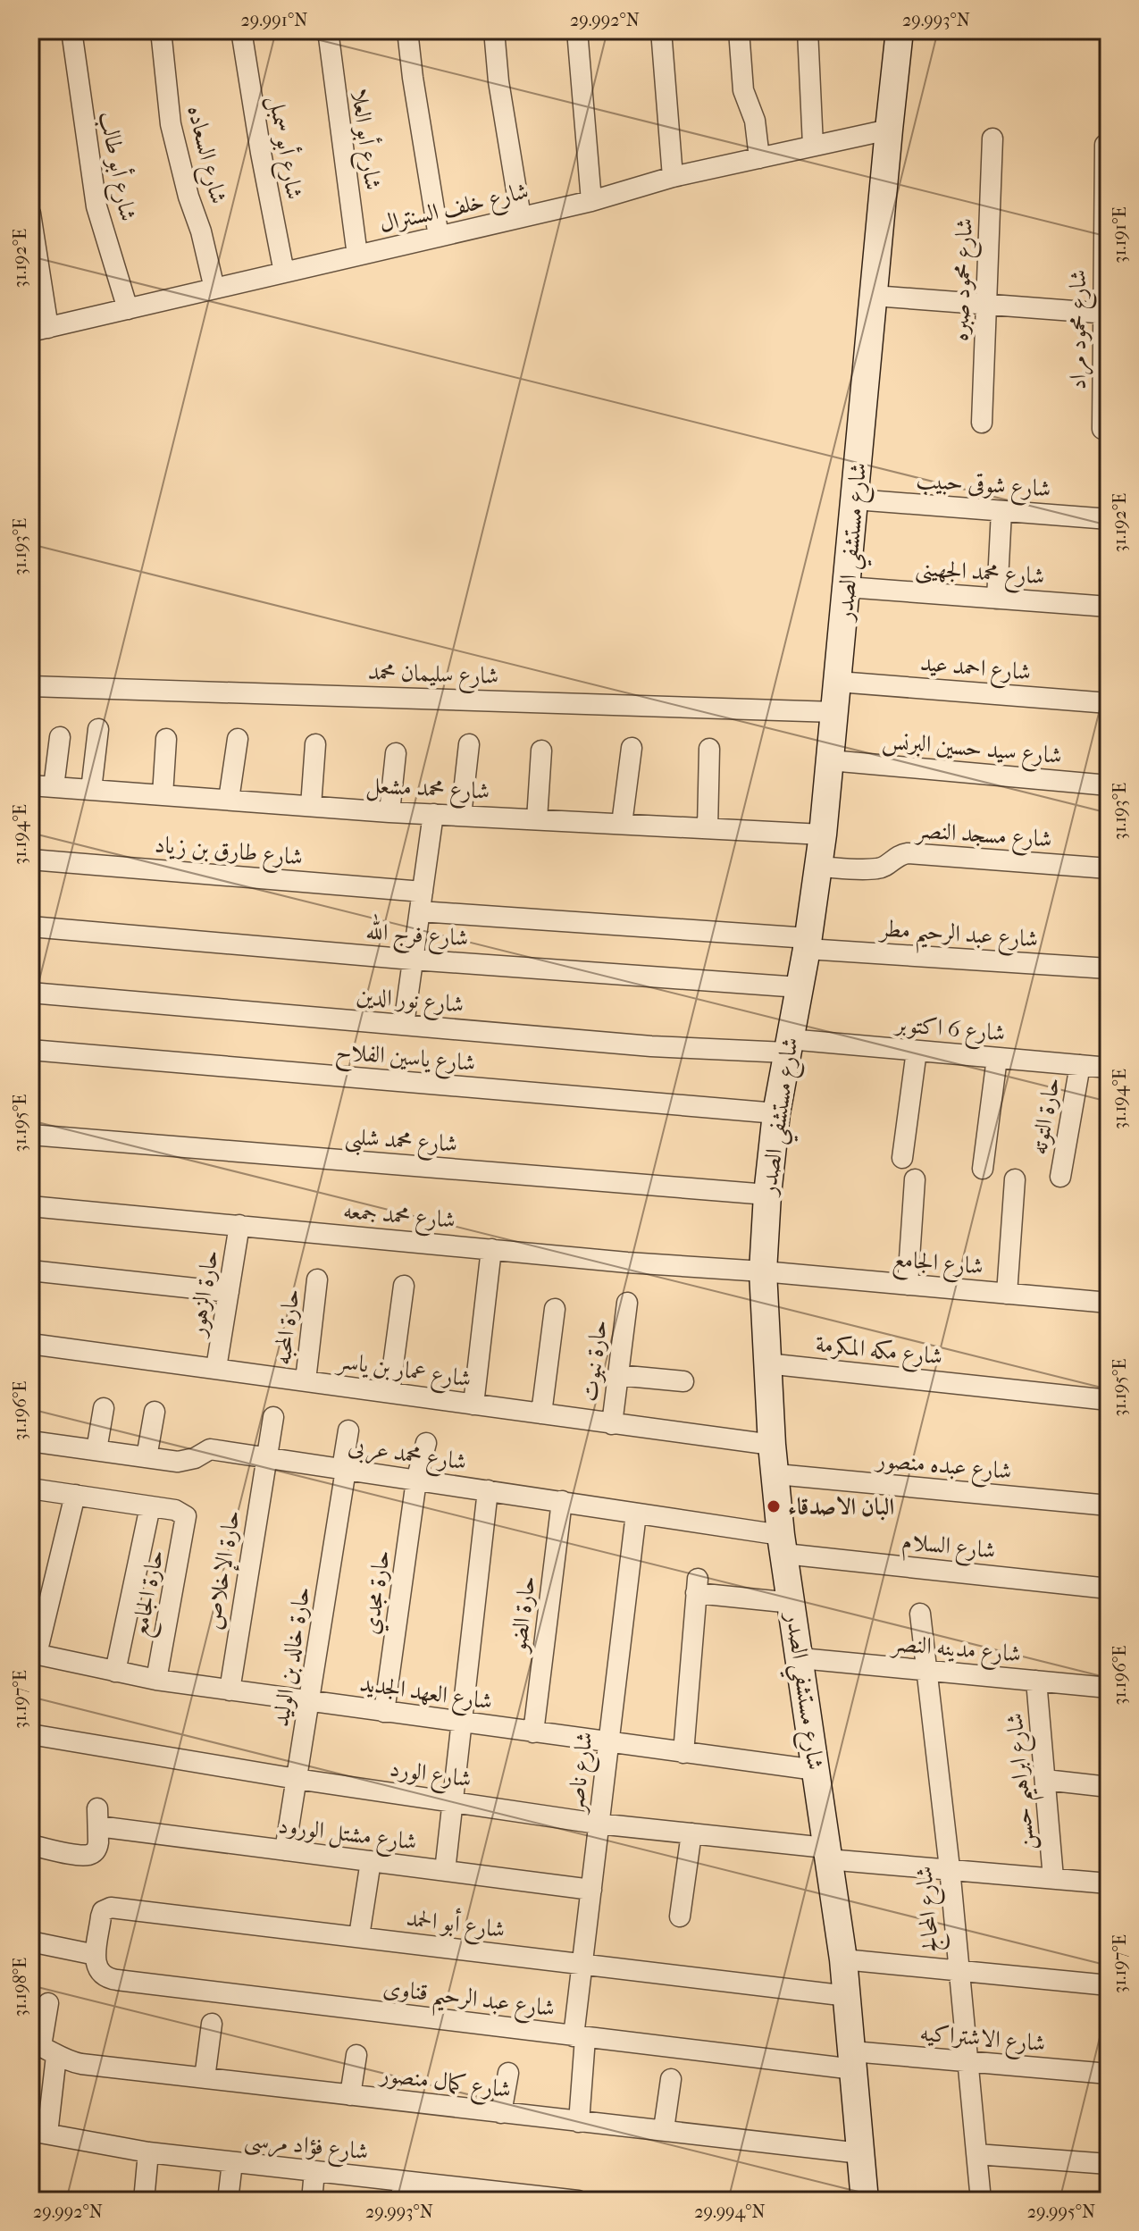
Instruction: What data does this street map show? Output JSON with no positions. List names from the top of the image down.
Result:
{
  "streets": {
    "street": [
      "شارع أبو العلا",
      "شارع أبو سمبل",
      "شارع السعاده",
      "شارع أبو طالب",
      "شارع خلف السنترال",
      "شارع محمود صبره",
      "شارع محمود مراد",
      "شارع شوقى حبيب",
      "شارع مستشفي الصدر",
      "شارع محمد الجهينى",
      "شارع احمد عيد",
      "شارع سليمان محمد",
      "شارع سيد حسين البرنس",
      "شارع محمد مشعل",
      "شارع مسجد النصر",
      "شارع طارق بن زياد",
      "شارع عبد الرحيم مطر",
      "شارع فرج الله",
      "شارع نور الدين",
      "شارع 6 اكتوبر",
      "شارع ياسين الفلاح",
      "حارة التوته",
      "شارع محمد شلبى",
      "شارع محمد جمعه",
      "شارع الجامع",
      "حارة الزهور",
      "حارة المحبه",
      "شارع مكه المكرمة",
      "حارة نبوت",
      "شارع عمار بن ياسر",
      "شارع محمد عربى",
      "شارع عبده منصور",
      "شارع السلام",
      "حارة الإخلاص",
      "حارة مجدي",
      "حارة الجامع",
      "حارة الضو",
      "شارع مدينه النصر",
      "حارة خالد بن الوليد",
      "شارع العهد الجديد",
      "شارع ناصر",
      "شارع الورد",
      "شارع ابراهيم حسن",
      "شارع مشتل الورود",
      "شارع المحالج",
      "شارع أبو الحمد",
      "شارع عبد الرحيم قناوى",
      "شارع الاشتراكيه",
      "شارع كمال منصور",
      "شارع فؤاد مرسى"
    ]
  },
  "crossings": [
    ["شارع أبو العلا", "شارع خلف السنترال"],
    ["شارع أبو سمبل", "شارع خلف السنترال"],
    ["شارع السعاده", "شارع خلف السنترال"],
    ["شارع أبو طالب", "شارع خلف السنترال"],
    ["شارع خلف السنترال", "شارع مستشفي الصدر"],
    ["شارع شوقى حبيب", "شارع مستشفي الصدر"],
    ["شارع مستشفي الصدر", "شارع محمد الجهينى"],
    ["شارع مستشفي الصدر", "شارع احمد عيد"],
    ["شارع مستشفي الصدر", "شارع سليمان محمد"],
    ["شارع مستشفي الصدر", "شارع سيد حسين البرنس"],
    ["شارع مستشفي الصدر", "شارع محمد مشعل"],
    ["شارع مستشفي الصدر", "شارع مسجد النصر"],
    ["شارع مستشفي الصدر", "شارع عبد الرحيم مطر"],
    ["شارع مستشفي الصدر", "شارع فرج الله"],
    ["شارع مستشفي الصدر", "شارع نور الدين"],
    ["شارع مستشفي الصدر", "شارع 6 اكتوبر"],
    ["شارع مستشفي الصدر", "شارع ياسين الفلاح"],
    ["شارع مستشفي الصدر", "شارع محمد شلبى"],
    ["شارع مستشفي الصدر", "شارع محمد جمعه"],
    ["شارع مستشفي الصدر", "شارع الجامع"],
    ["شارع مستشفي الصدر", "شارع مكه المكرمة"],
    ["شارع مستشفي الصدر", "شارع عمار بن ياسر"],
    ["شارع مستشفي الصدر", "شارع محمد عربى"],
    ["شارع مستشفي الصدر", "شارع عبده منصور"],
    ["شارع مستشفي الصدر", "شارع السلام"],
    ["شارع مستشفي الصدر", "شارع مدينه النصر"],
    ["شارع مستشفي الصدر", "شارع العهد الجديد"],
    ["شارع مستشفي الصدر", "شارع الورد"],
    ["شارع مستشفي الصدر", "شارع أبو الحمد"],
    ["شارع مستشفي الصدر", "شارع عبد الرحيم قناوى"],
    ["شارع مستشفي الصدر", "شارع الاشتراكيه"],
    ["شارع مستشفي الصدر", "شارع كمال منصور"],
    ["شارع نور الدين", "شارع 6 اكتوبر"],
    ["شارع 6 اكتوبر", "حارة التوته"],
    ["شارع محمد جمعه", "شارع الجامع"],
    ["شارع محمد جمعه", "حارة الزهور"],
    ["حارة الزهور", "شارع عمار بن ياسر"],
    ["حارة المحبه", "شارع عمار بن ياسر"],
    ["حارة نبوت", "شارع عمار بن ياسر"],
    ["شارع محمد عربى", "شارع السلام"],
    ["شارع محمد عربى", "حارة الإخلاص"],
    ["شارع محمد عربى", "حارة مجدي"],
    ["شارع محمد عربى", "حارة الضو"],
    ["شارع محمد عربى", "حارة خالد بن الوليد"],
    ["شارع محمد عربى", "شارع ناصر"],
    ["حارة الإخلاص", "شارع العهد الجديد"],
    ["حارة مجدي", "شارع العهد الجديد"],
    ["حارة الجامع", "شارع العهد الجديد"],
    ["حارة الضو", "شارع العهد الجديد"],
    ["شارع مدينه النصر", "شارع ابراهيم حسن"],
    ["شارع مدينه النصر", "شارع المحالج"],
    ["حارة خالد بن الوليد", "شارع العهد الجديد"],
    ["حارة خالد بن الوليد", "شارع الورد"],
    ["حارة خالد بن الوليد", "شارع مشتل الورود"],
    ["شارع العهد الجديد", "شارع ناصر"],
    ["شارع ناصر", "شارع الورد"],
    ["شارع ناصر", "شارع مشتل الورود"],
    ["شارع ناصر", "شارع أبو الحمد"],
    ["شارع ناصر", "شارع عبد الرحيم قناوى"],
    ["شارع ناصر", "شارع كمال منصور"],
    ["شارع الورد", "شارع ابراهيم حسن"],
    ["شارع الورد", "شارع المحالج"],
    ["شارع المحالج", "شارع الاشتراكيه"],
    ["شارع أبو الحمد", "شارع عبد الرحيم قناوى"],
    ["شارع عبد الرحيم قناوى", "شارع الاشتراكيه"]
  ],
  "places": ["البان الاصدقاء"],
  "coordinates": [
    "29.991°N",
    "29.992°N",
    "29.993°N",
    "31.191°E",
    "31.192°E",
    "31.193°E",
    "31.194°E",
    "31.195°E",
    "31.196°E",
    "31.197°E",
    "31.198°E",
    "29.994°N",
    "29.995°N"
  ]
}
